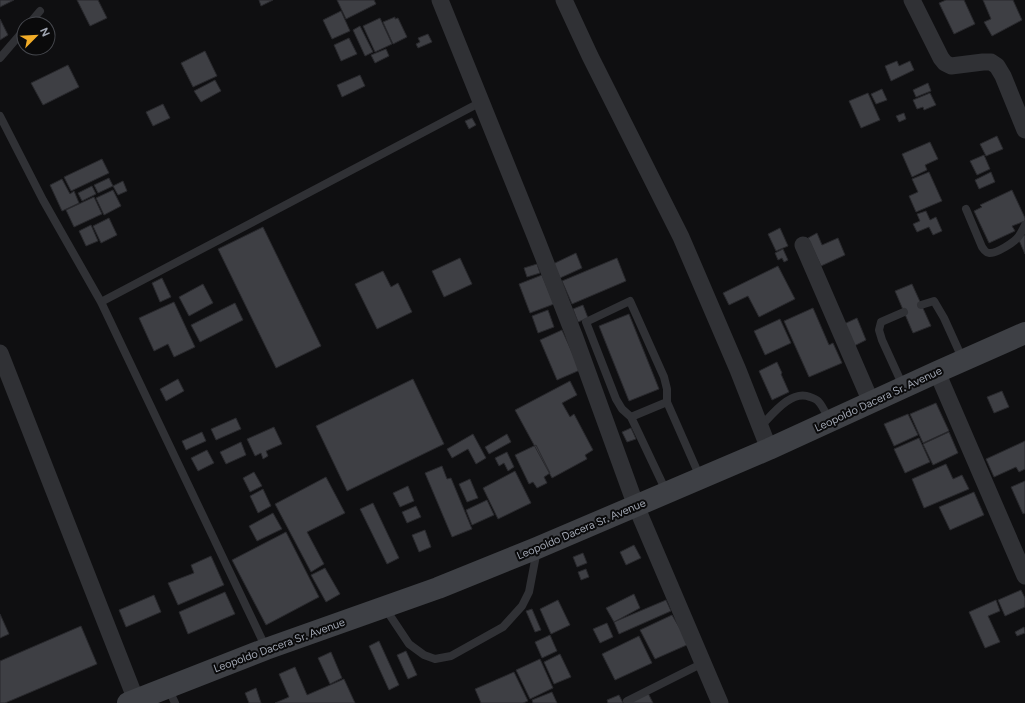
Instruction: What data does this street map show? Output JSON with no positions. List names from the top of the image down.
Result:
{
  "streets": {
    "main road": ["Leopoldo Dacera Sr. Avenue"]
  },
  "north": "top right"
}
